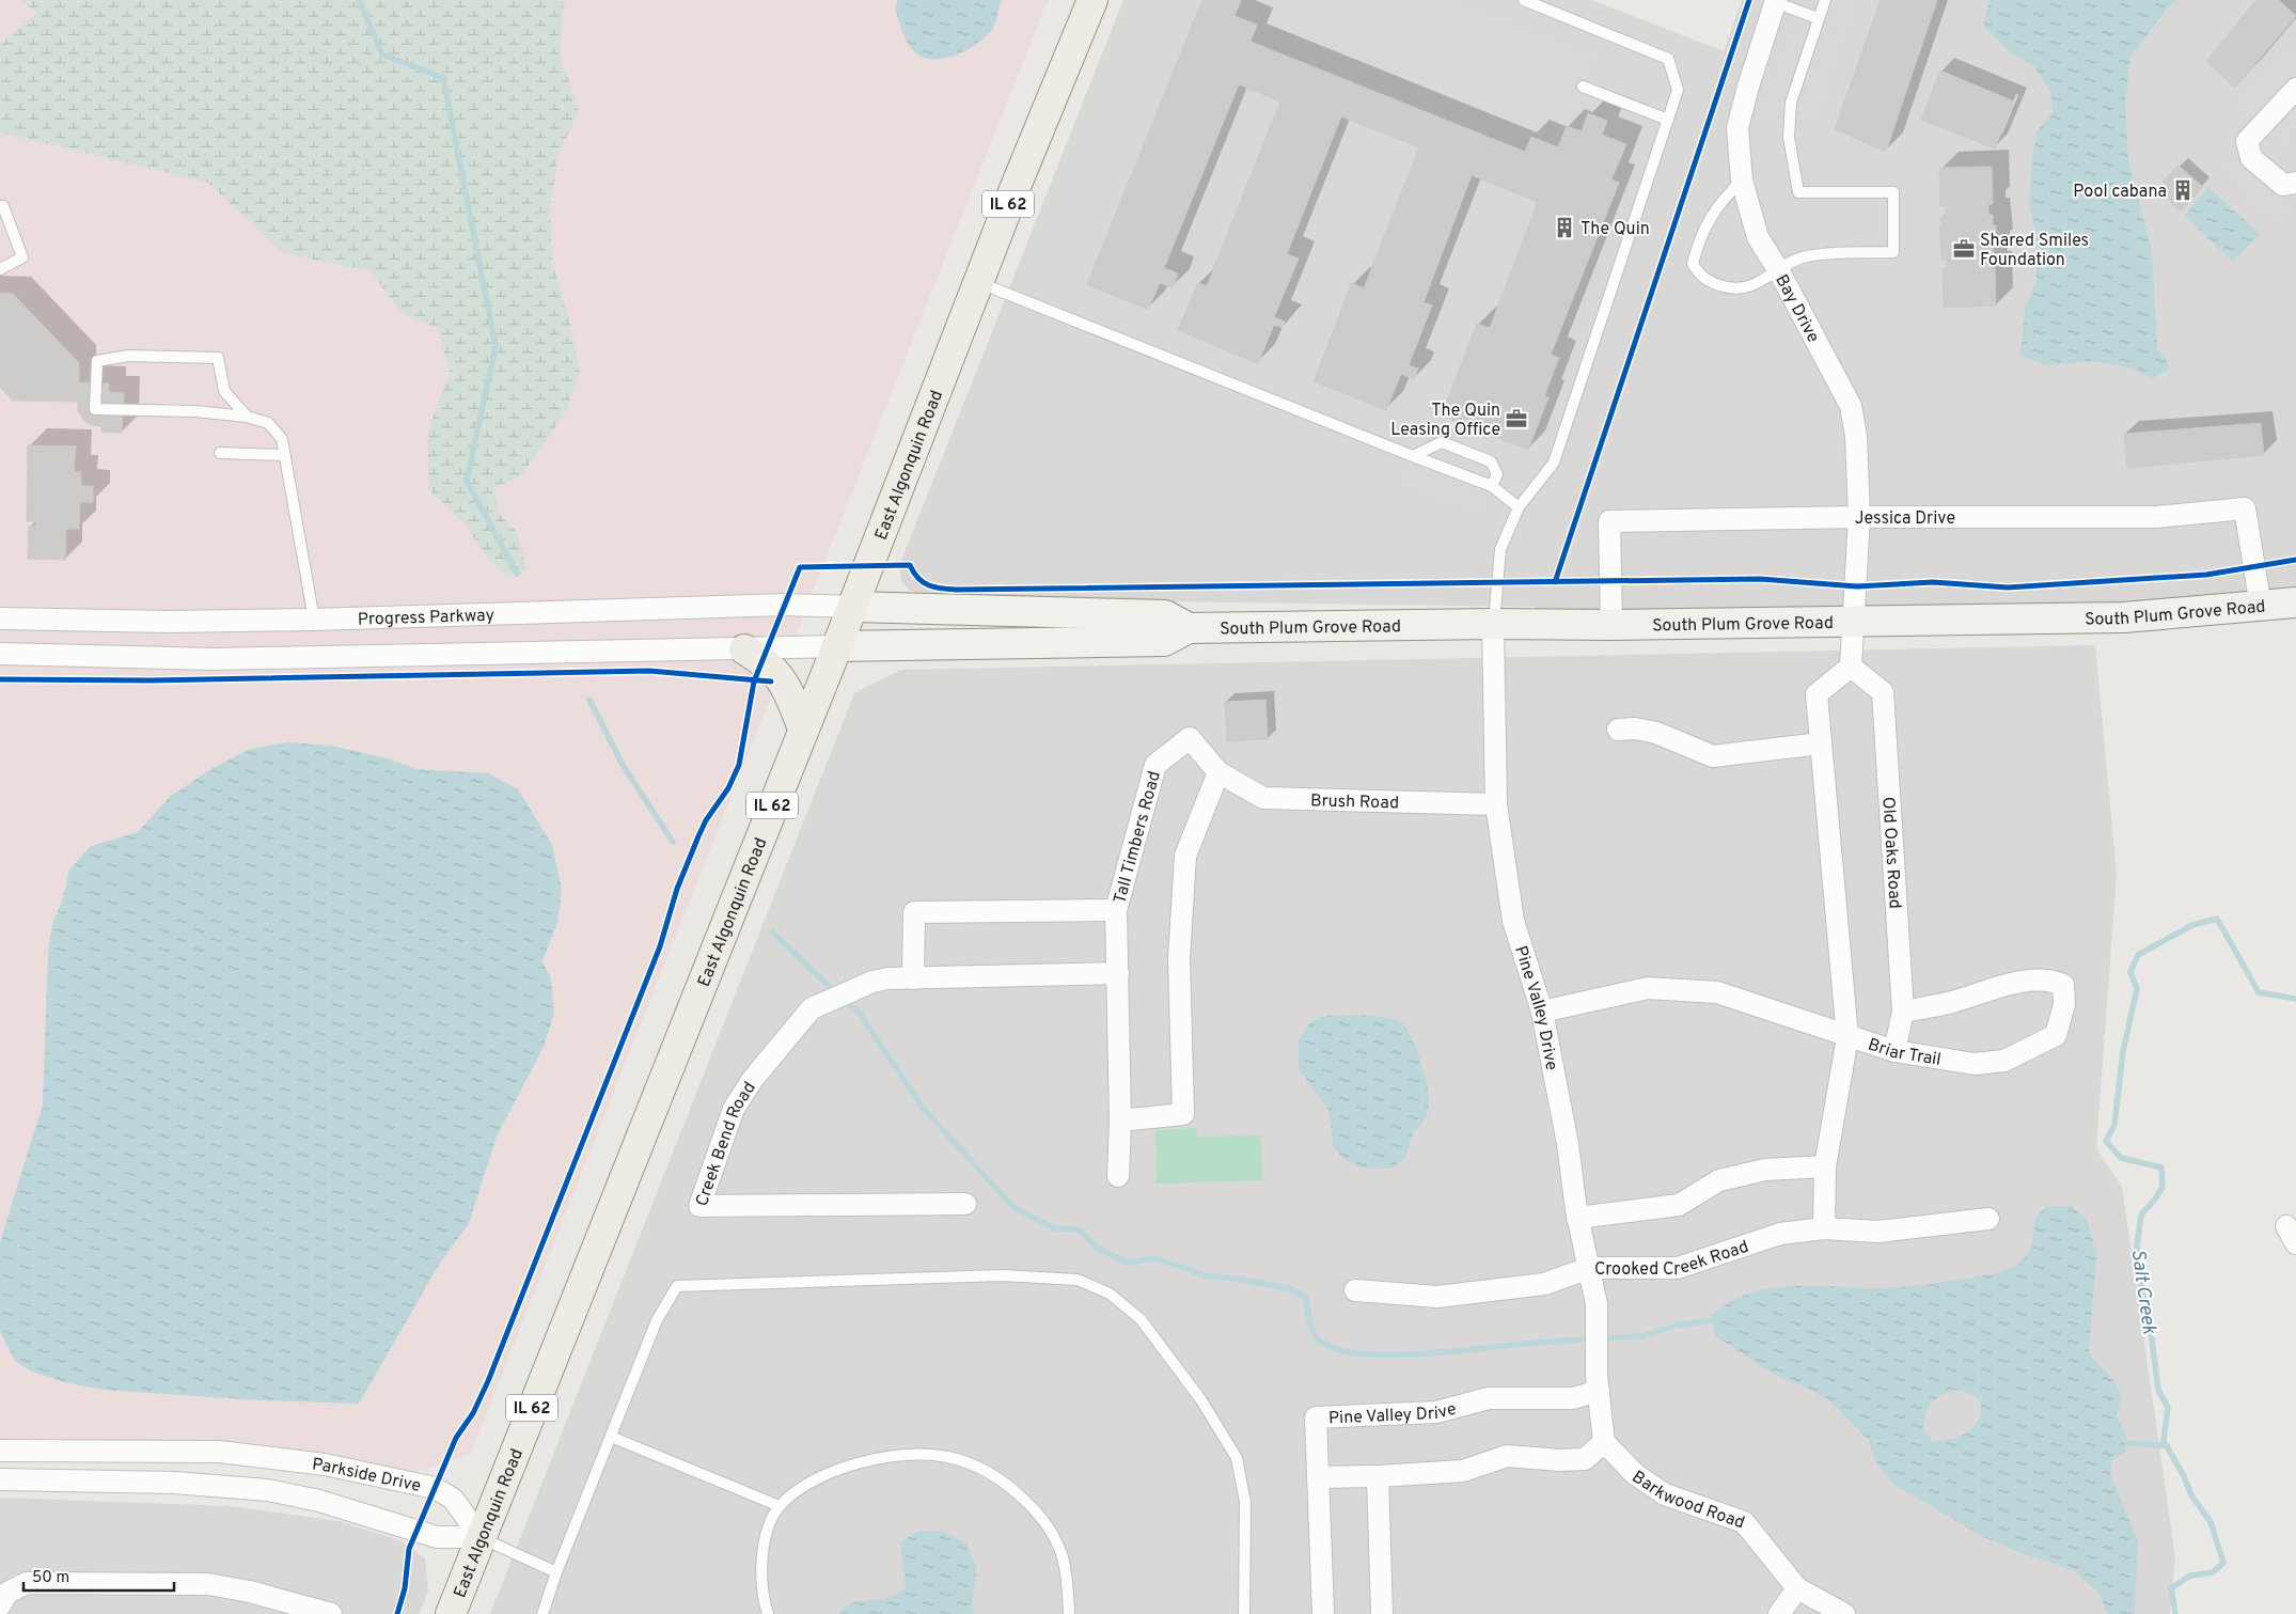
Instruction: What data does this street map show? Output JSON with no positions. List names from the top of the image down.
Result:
{
  "streets": {
    "main road": ["IL 62", "East Algonquin Road"],
    "street": [
      "Bay Drive",
      "Jessica Drive",
      "South Plum Grove Road",
      "Progress Parkway",
      "Brush Road",
      "Tall Timbers Road",
      "Old Oaks Road",
      "Pine Valley Drive",
      "Briar Trail",
      "Creek Bend Road",
      "Crooked Creek Road",
      "Parkside Drive",
      "Barkwood Road"
    ]
  },
  "crossings": [
    ["Bay Drive", "Jessica Drive"],
    ["Bay Drive", "South Plum Grove Road"],
    ["East Algonquin Road", "South Plum Grove Road"],
    ["East Algonquin Road", "Progress Parkway"],
    ["East Algonquin Road", "Parkside Drive"],
    ["Jessica Drive", "South Plum Grove Road"],
    ["South Plum Grove Road", "Progress Parkway"],
    ["South Plum Grove Road", "Pine Valley Drive"],
    ["Brush Road", "Tall Timbers Road"],
    ["Brush Road", "Pine Valley Drive"],
    ["Tall Timbers Road", "Creek Bend Road"],
    ["Old Oaks Road", "Briar Trail"],
    ["Pine Valley Drive", "Briar Trail"],
    ["Pine Valley Drive", "Crooked Creek Road"],
    ["Pine Valley Drive", "Barkwood Road"]
  ],
  "water": ["Salt Creek"],
  "places": {
    "building": ["Pool cabana", "The Quin"],
    "office": ["Shared Smiles Foundation", "The Quin Leasing Office"]
  },
  "scale_bar": "50 m"
}
